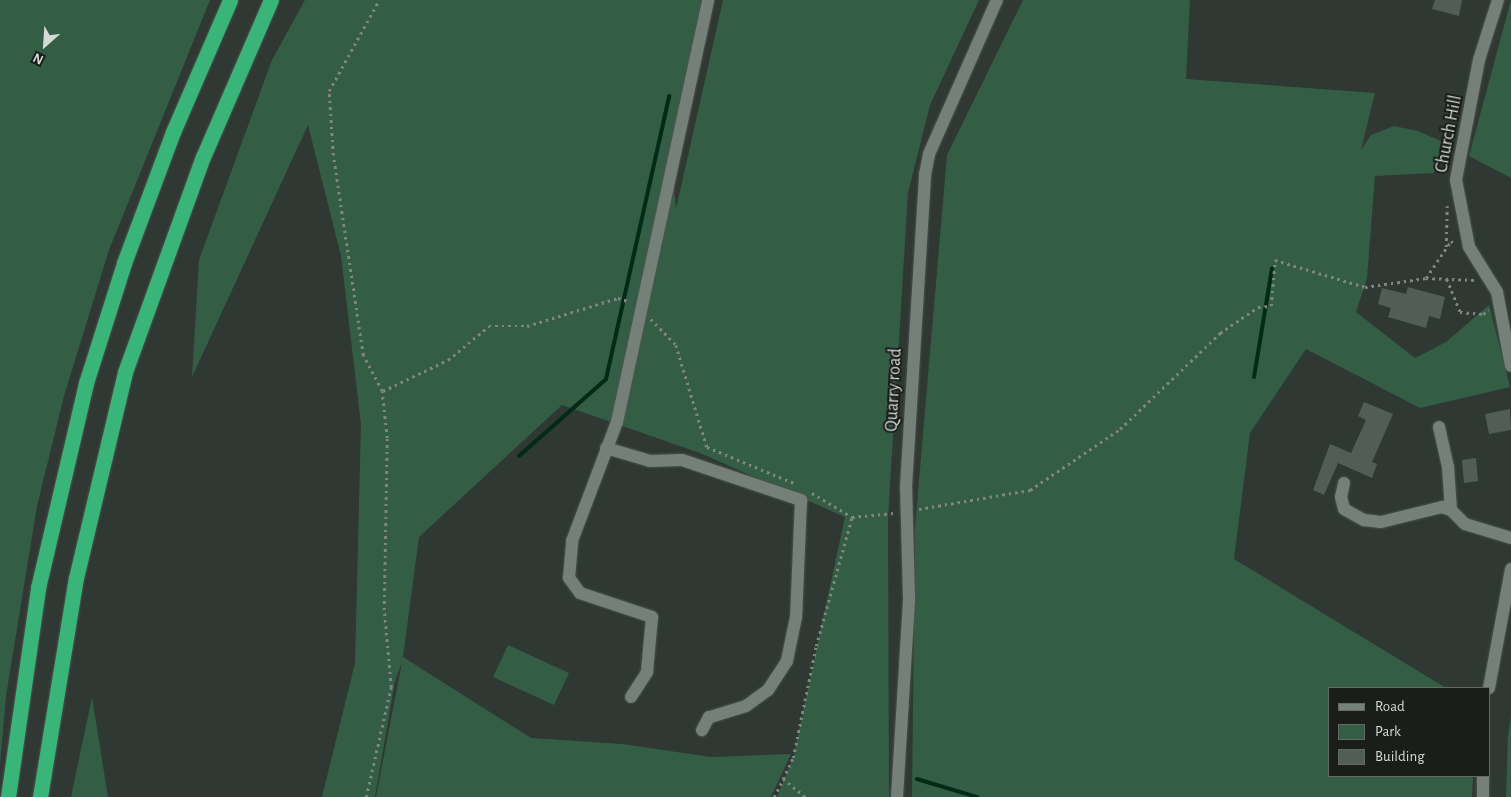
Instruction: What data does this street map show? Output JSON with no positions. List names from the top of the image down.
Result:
{
  "streets": {
    "street": ["Church Hill", "Quarry road"]
  },
  "legend": ["Road", "Park", "Building"],
  "north": "bottom left"
}
